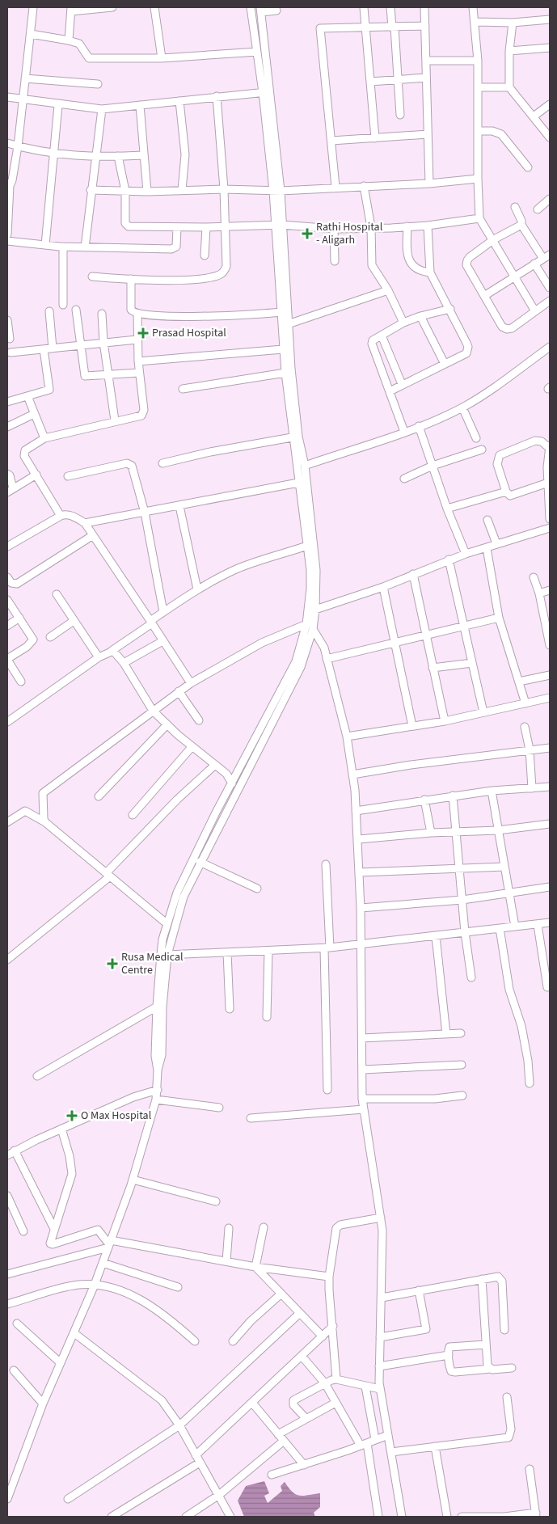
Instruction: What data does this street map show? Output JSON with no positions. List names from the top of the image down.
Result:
{
  "places": {
    "health": [
      "Rathi Hospital - Aligarh",
      "Prasad Hospital",
      "Rusa Medical Centre",
      "O Max Hospital"
    ]
  }
}
